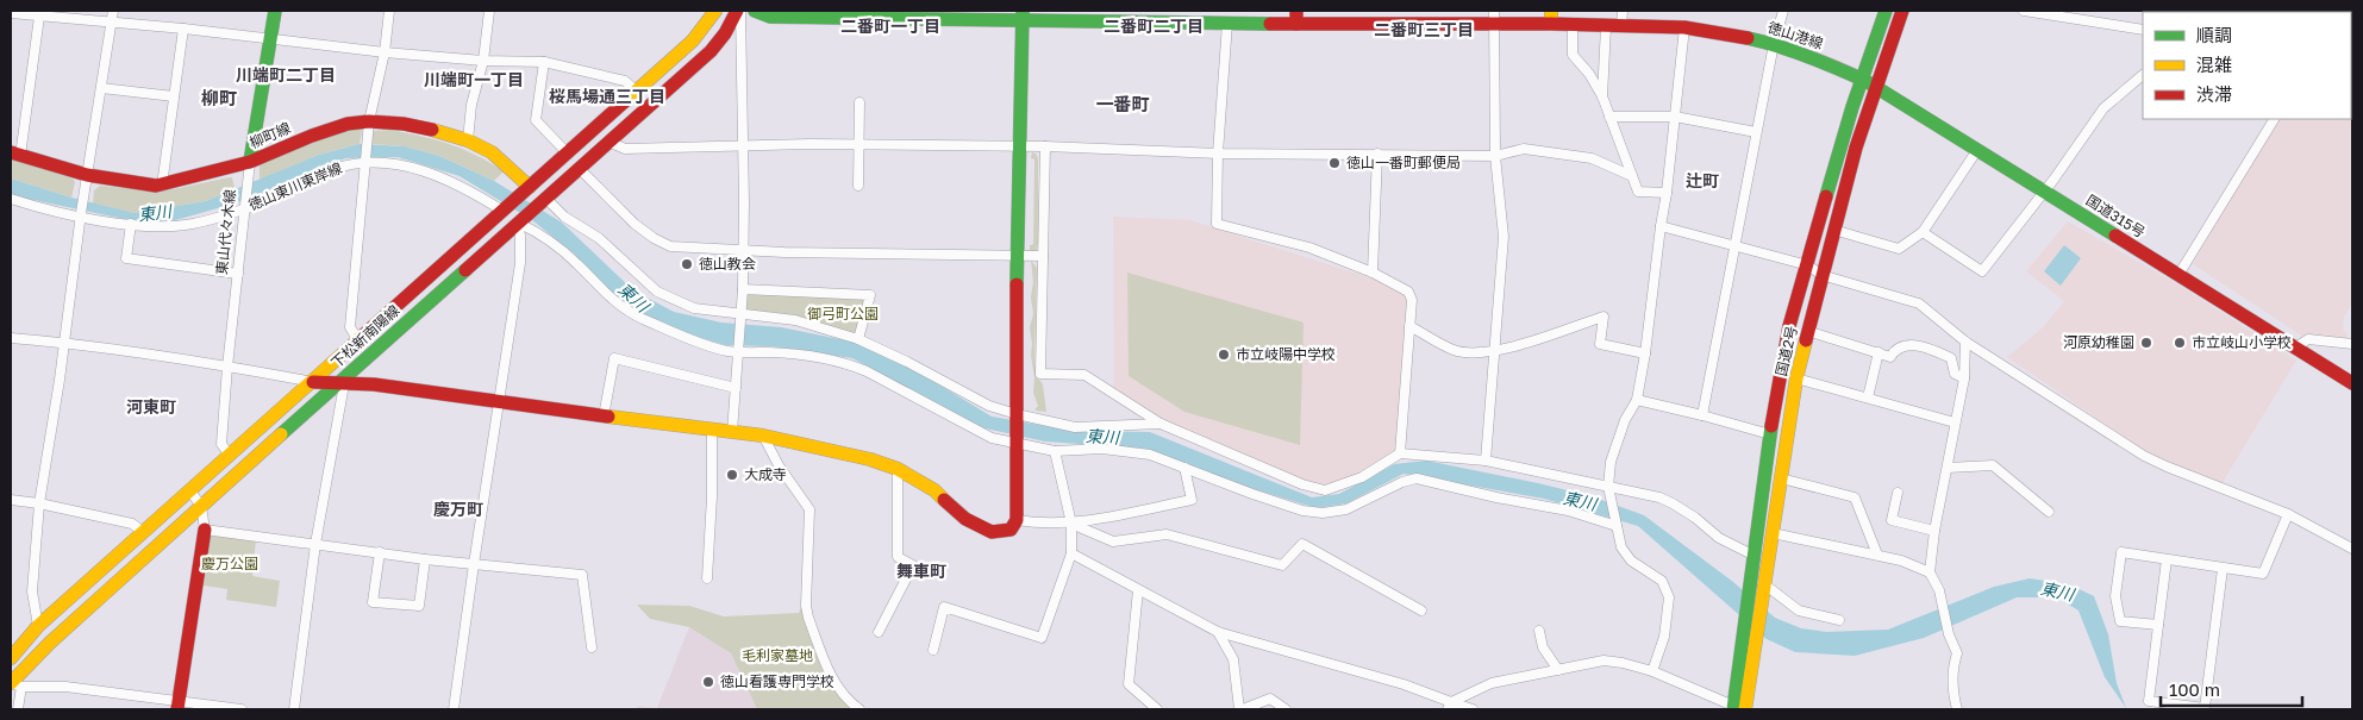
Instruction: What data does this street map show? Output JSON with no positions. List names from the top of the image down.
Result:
{
  "streets": {
    "main road": [
      "徳山港線",
      "柳町線",
      "国道315号",
      "東山代々木線",
      "下松新南陽線",
      "国道2号"
    ],
    "street": ["徳山東川東岸線"]
  },
  "crossings": [
    ["徳山港線", "国道315号"],
    ["徳山港線", "国道2号"],
    ["柳町線", "東山代々木線"],
    ["柳町線", "下松新南陽線"],
    ["徳山東川東岸線", "東山代々木線"],
    ["徳山東川東岸線", "下松新南陽線"],
    ["国道315号", "国道2号"],
    ["東山代々木線", "下松新南陽線"]
  ],
  "districts": [
    "二番町一丁目",
    "二番町二丁目",
    "二番町三丁目",
    "川端町二丁目",
    "川端町一丁目",
    "桜馬場通三丁目",
    "柳町",
    "一番町",
    "辻町",
    "河東町",
    "慶万町",
    "舞車町"
  ],
  "water": ["東川"],
  "parks": ["御弓町公園", "慶万公園", "毛利家墓地"],
  "places": [
    "徳山一番町郵便局",
    "徳山教会",
    "河原幼稚園",
    "市立岐山小学校",
    "市立岐陽中学校",
    "大成寺",
    "徳山看護専門学校"
  ],
  "legend": ["順調", "混雑", "渋滞"],
  "scale_bar": "100 m"
}
